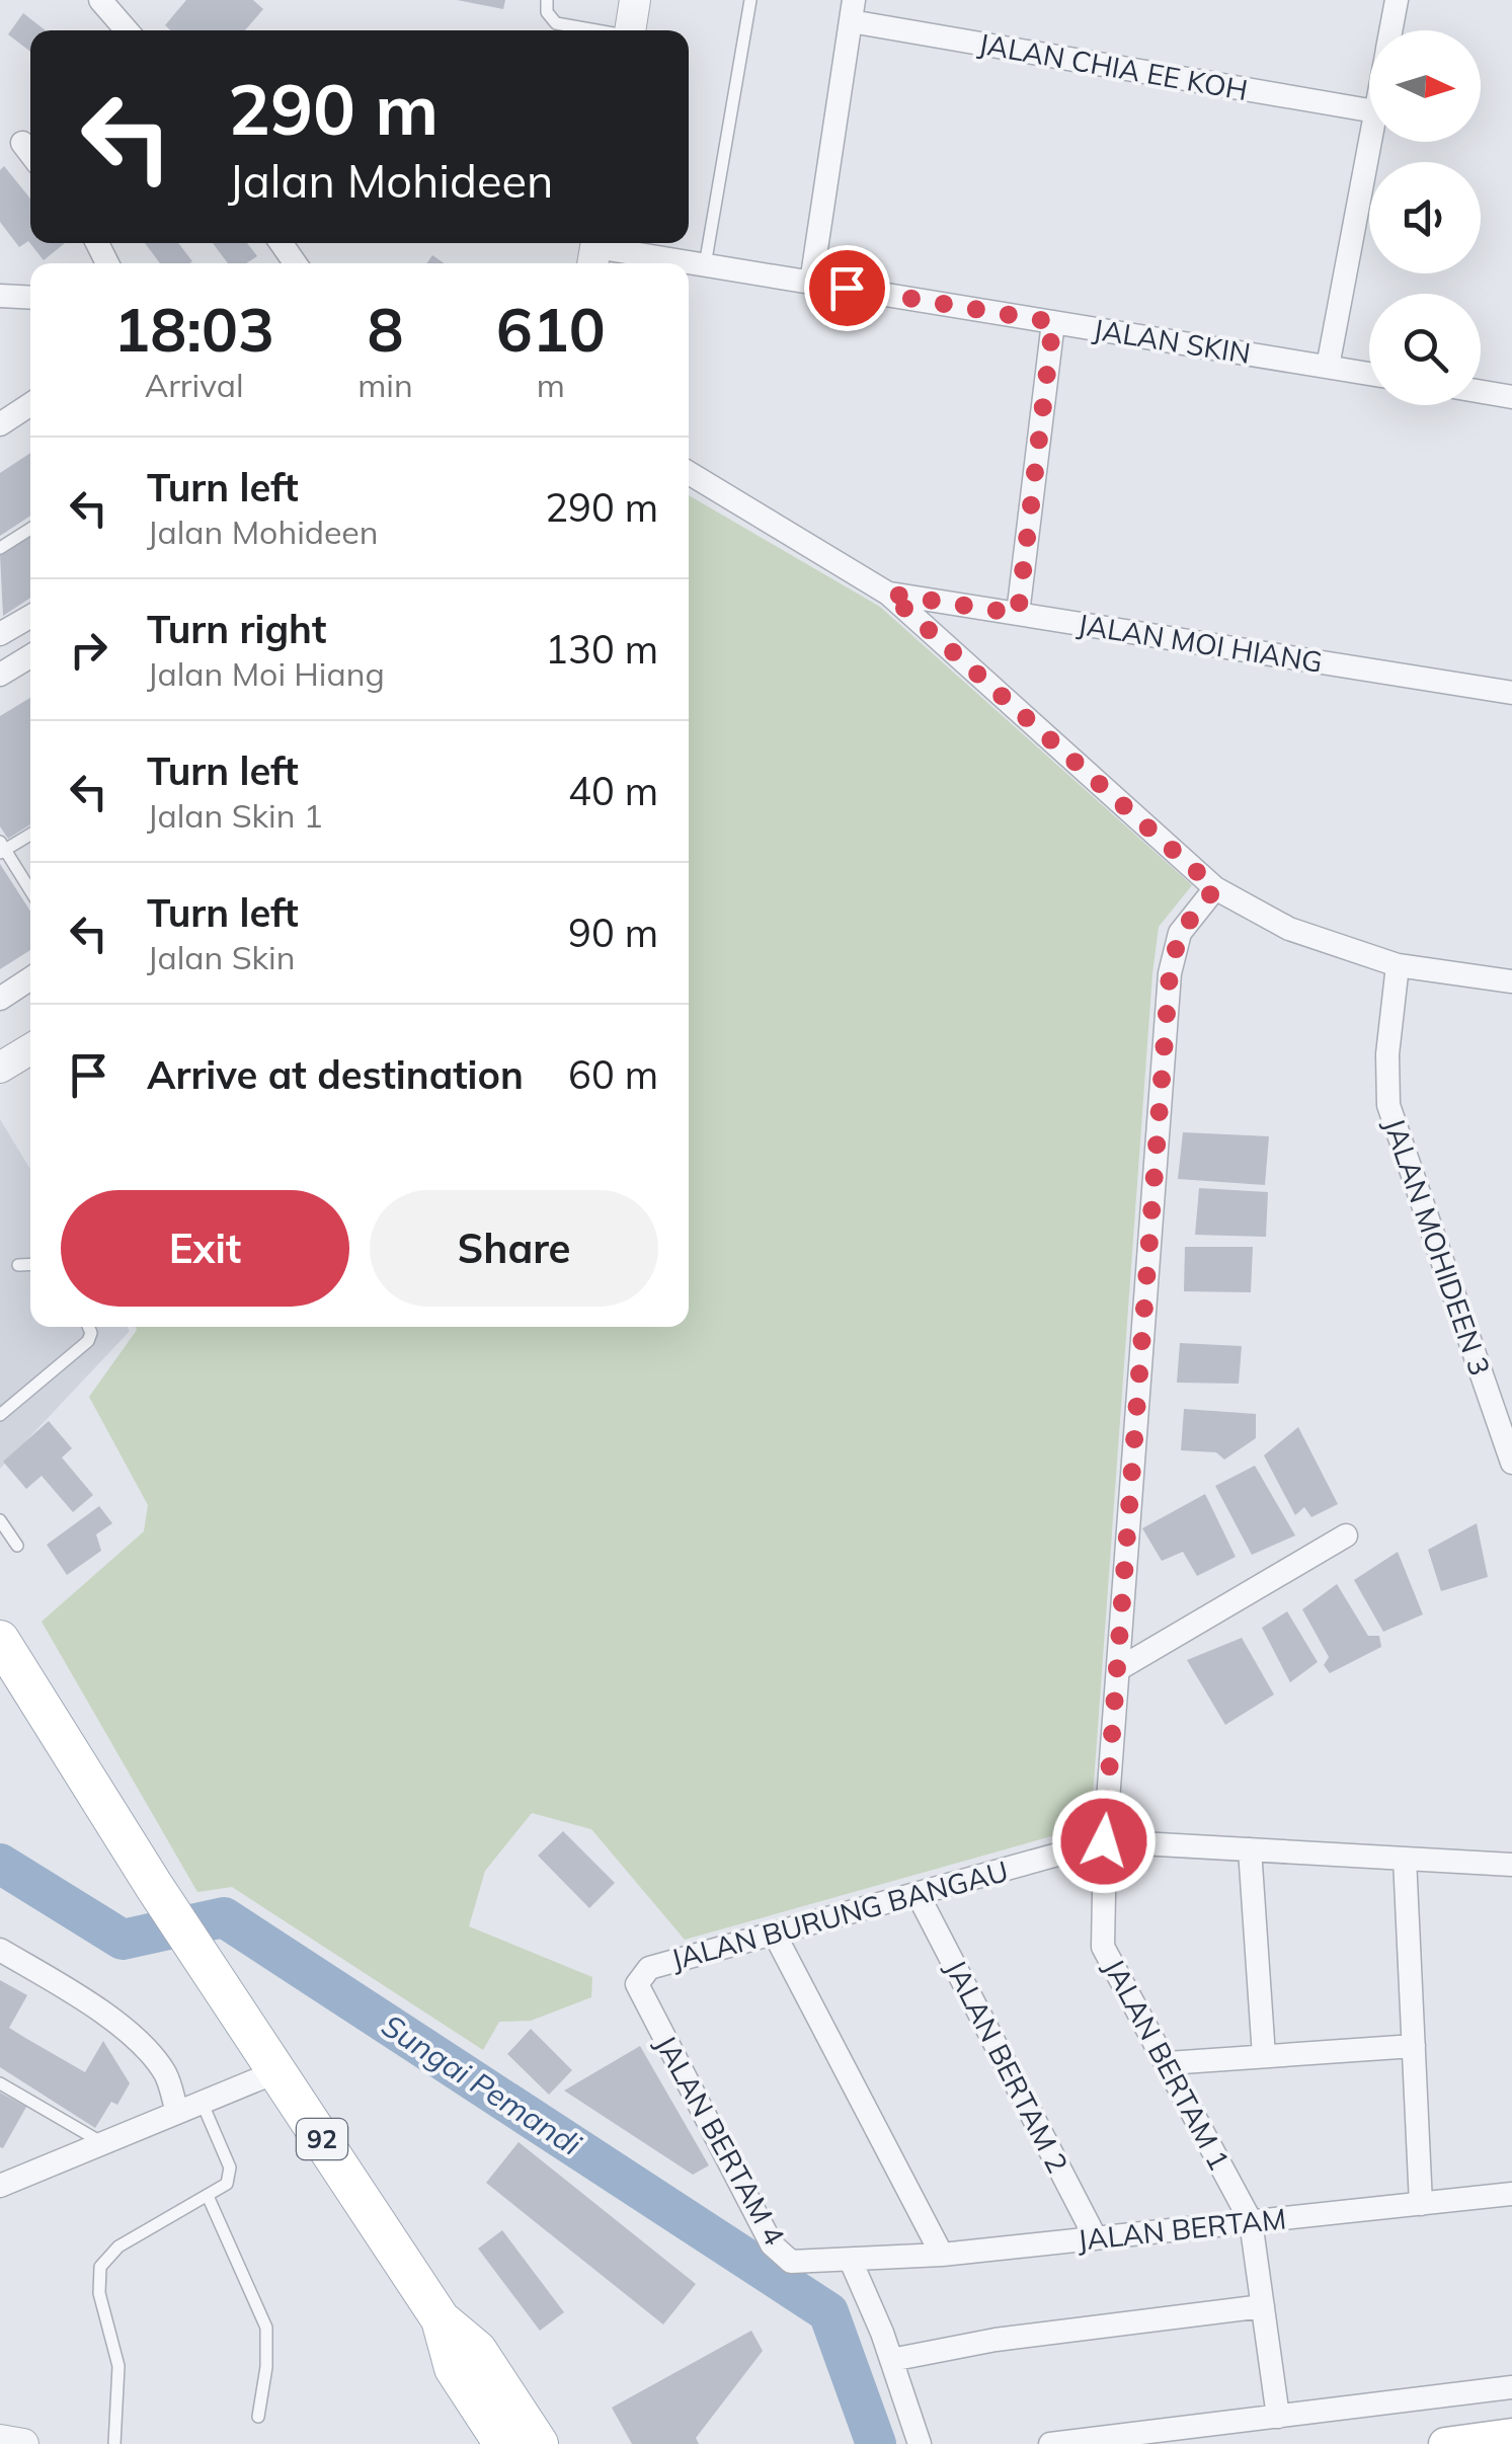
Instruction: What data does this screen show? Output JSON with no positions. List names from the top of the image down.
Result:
{
  "streets": {
    "main road": ["92"],
    "street": [
      "JALAN CHIA EE KOH",
      "JALAN SKIN",
      "JALAN MOI HIANG",
      "JALAN MOHIDEEN 3",
      "JALAN BURUNG BANGAU",
      "JALAN BERTAM 1",
      "JALAN BERTAM 2",
      "JALAN BERTAM 4",
      "JALAN BERTAM"
    ]
  },
  "crossings": [
    ["JALAN BURUNG BANGAU", "JALAN BERTAM 1"],
    ["JALAN BURUNG BANGAU", "JALAN BERTAM 2"],
    ["JALAN BURUNG BANGAU", "JALAN BERTAM 4"],
    ["JALAN BERTAM 1", "JALAN BERTAM"],
    ["JALAN BERTAM 2", "JALAN BERTAM"],
    ["JALAN BERTAM 4", "JALAN BERTAM"]
  ],
  "water": ["Sungai Pemandi"],
  "north": "right",
  "page": {
    "turn": ["290 m", "Jalan Mohideen"],
    "eta": [
      "18:03",
      "Arrival",
      "8",
      "min",
      "610",
      "m"
    ],
    "list": [
      {
        "name": "Turn left",
        "note": "Jalan Mohideen",
        "value": "290 m"
      },
      {
        "name": "Turn right",
        "note": "Jalan Moi Hiang",
        "value": "130 m"
      },
      {
        "name": "Turn left",
        "note": "Jalan Skin 1",
        "value": "40 m"
      },
      {
        "name": "Turn left",
        "note": "Jalan Skin",
        "value": "90 m"
      },
      {
        "name": "Arrive at destination",
        "value": "60 m"
      }
    ],
    "buttons": ["Exit", "Share"]
  }
}
